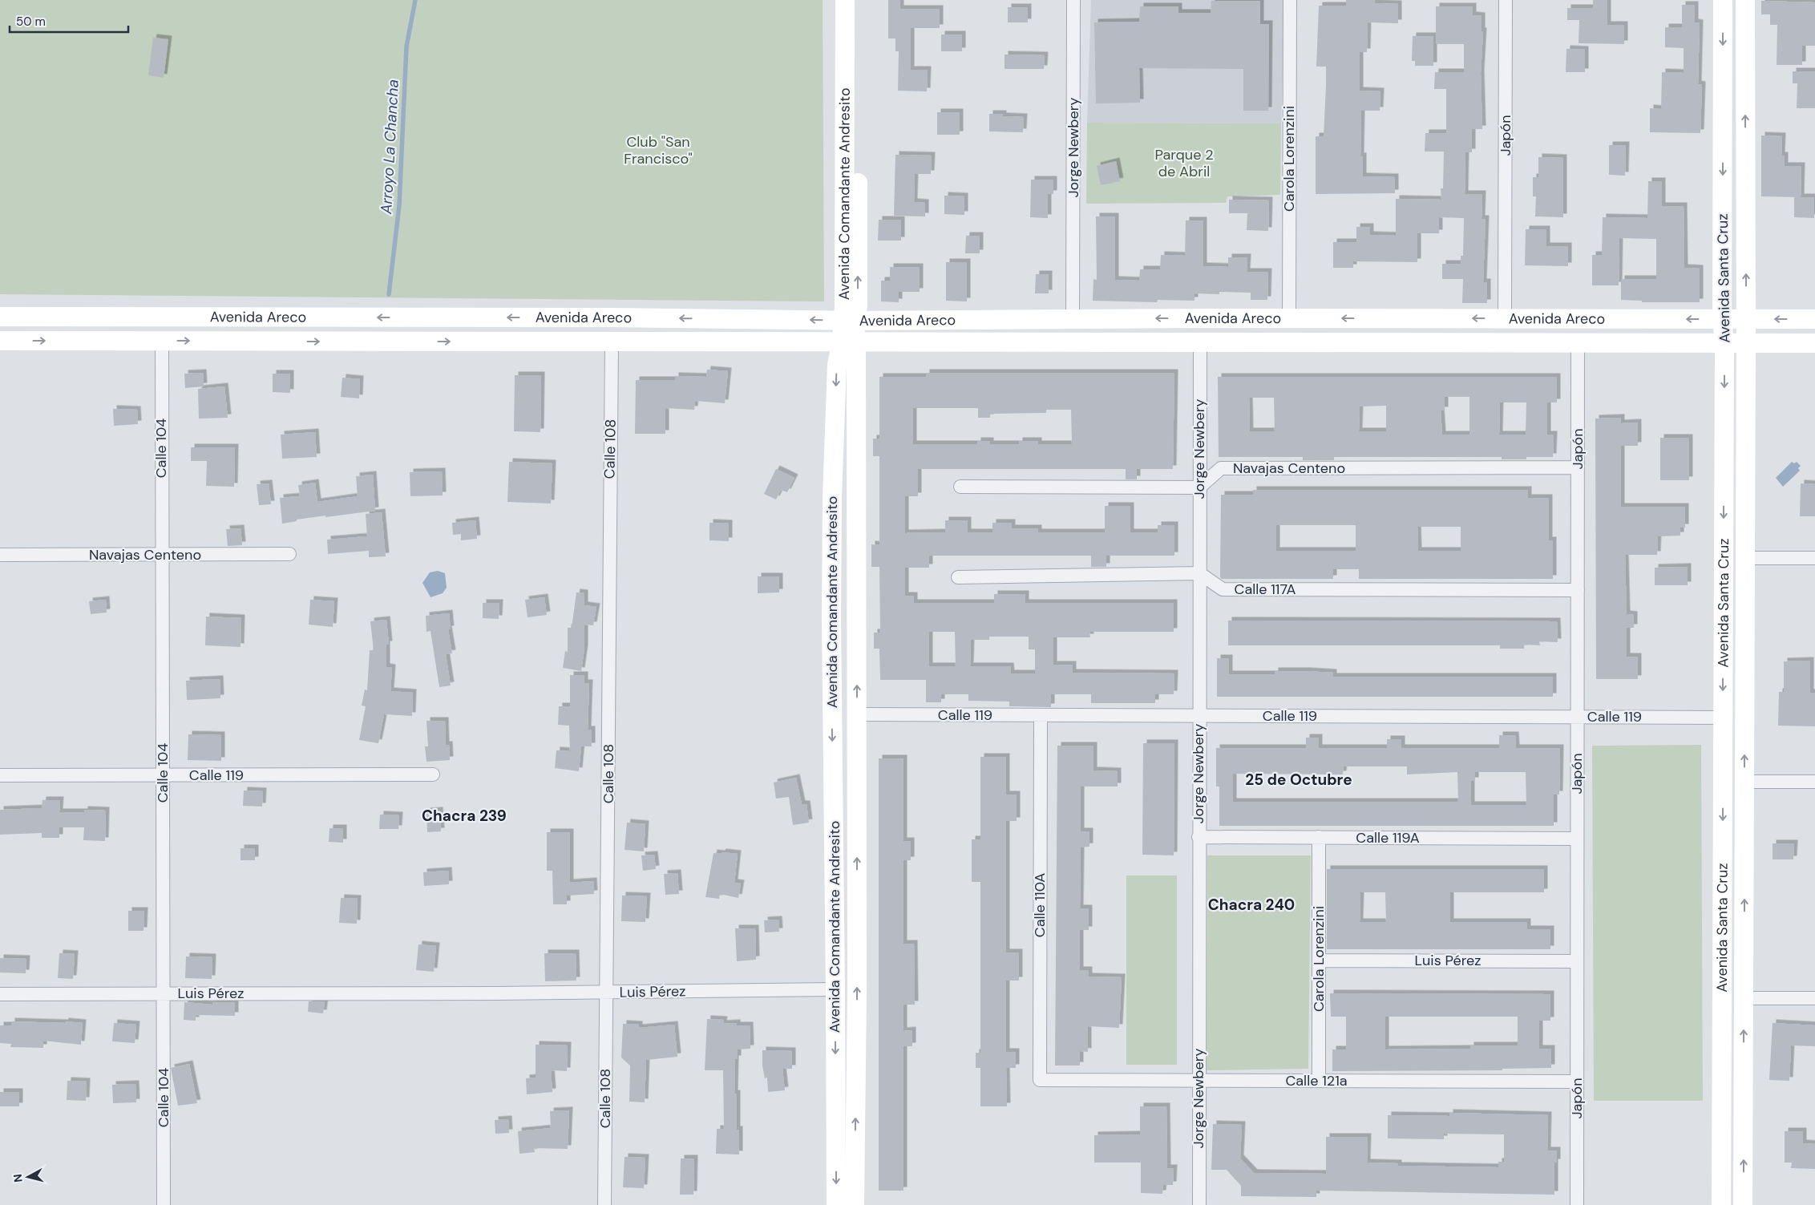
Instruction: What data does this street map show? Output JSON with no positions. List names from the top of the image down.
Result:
{
  "streets": {
    "main road": ["Avenida Comandante Andresito", "Avenida Santa Cruz", "Avenida Areco"],
    "street": [
      "Japón",
      "Jorge Newbery",
      "Carola Lorenzini",
      "Calle 104",
      "Calle 108",
      "Navajas Centeno",
      "Calle 117A",
      "Calle 119",
      "Calle 119A",
      "Calle 110A",
      "Luis Pérez",
      "Calle 121a"
    ]
  },
  "crossings": [
    ["Japón", "Avenida Areco"],
    ["Japón", "Navajas Centeno"],
    ["Japón", "Calle 117A"],
    ["Japón", "Calle 119"],
    ["Japón", "Calle 119A"],
    ["Japón", "Luis Pérez"],
    ["Japón", "Calle 121a"],
    ["Jorge Newbery", "Avenida Areco"],
    ["Jorge Newbery", "Navajas Centeno"],
    ["Jorge Newbery", "Calle 117A"],
    ["Jorge Newbery", "Calle 119"],
    ["Jorge Newbery", "Calle 119A"],
    ["Jorge Newbery", "Calle 121a"],
    ["Carola Lorenzini", "Avenida Areco"],
    ["Carola Lorenzini", "Calle 119A"],
    ["Carola Lorenzini", "Luis Pérez"],
    ["Carola Lorenzini", "Calle 121a"],
    ["Avenida Comandante Andresito", "Avenida Areco"],
    ["Avenida Comandante Andresito", "Calle 119"],
    ["Avenida Comandante Andresito", "Luis Pérez"],
    ["Avenida Santa Cruz", "Avenida Areco"],
    ["Avenida Santa Cruz", "Calle 119"],
    ["Avenida Areco", "Calle 104"],
    ["Avenida Areco", "Calle 108"],
    ["Calle 104", "Navajas Centeno"],
    ["Calle 104", "Calle 119"],
    ["Calle 104", "Luis Pérez"],
    ["Calle 108", "Luis Pérez"],
    ["Calle 119", "Calle 110A"],
    ["Calle 110A", "Calle 121a"]
  ],
  "districts": ["25 de Octubre", "Chacra 239", "Chacra 240"],
  "water": ["Arroyo La Chancha"],
  "parks": ["Club \"San Francisco\"", "Parque 2 de Abril"],
  "scale_bar": "50 m",
  "north": "left"
}
